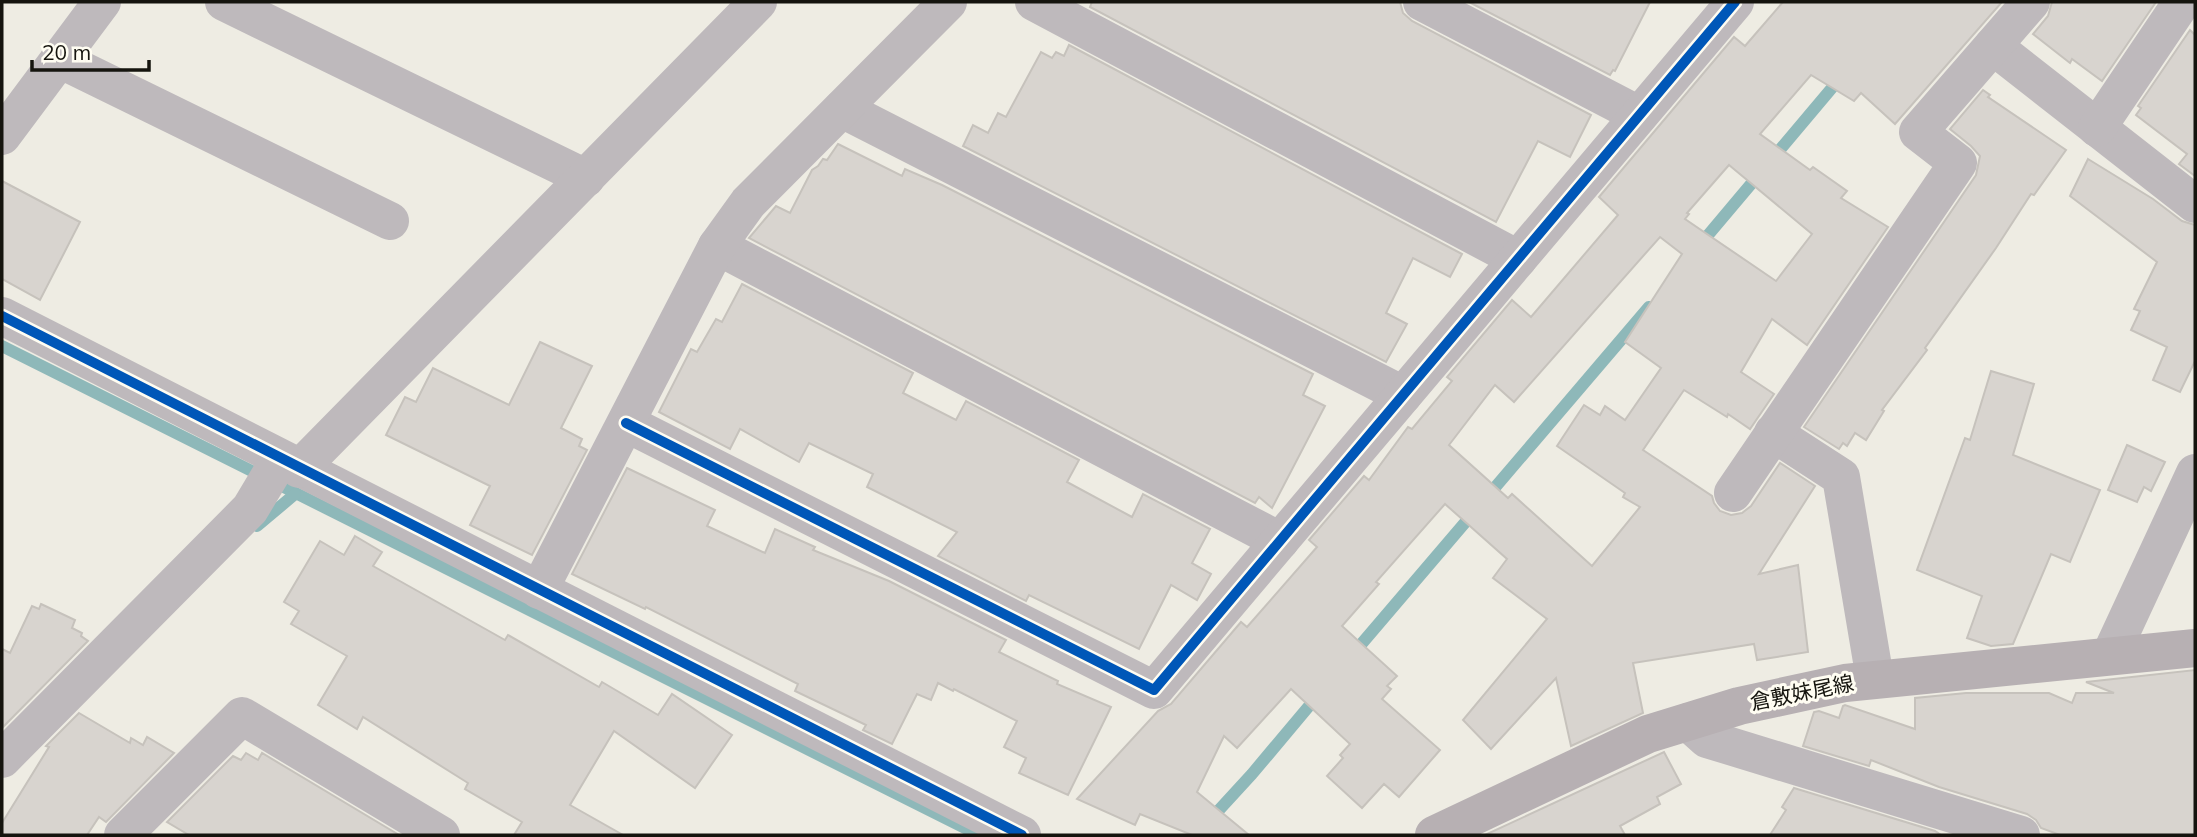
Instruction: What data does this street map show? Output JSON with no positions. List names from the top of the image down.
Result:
{
  "streets": {
    "main road": ["倉敷妹尾線"]
  },
  "scale_bar": "20 m"
}
